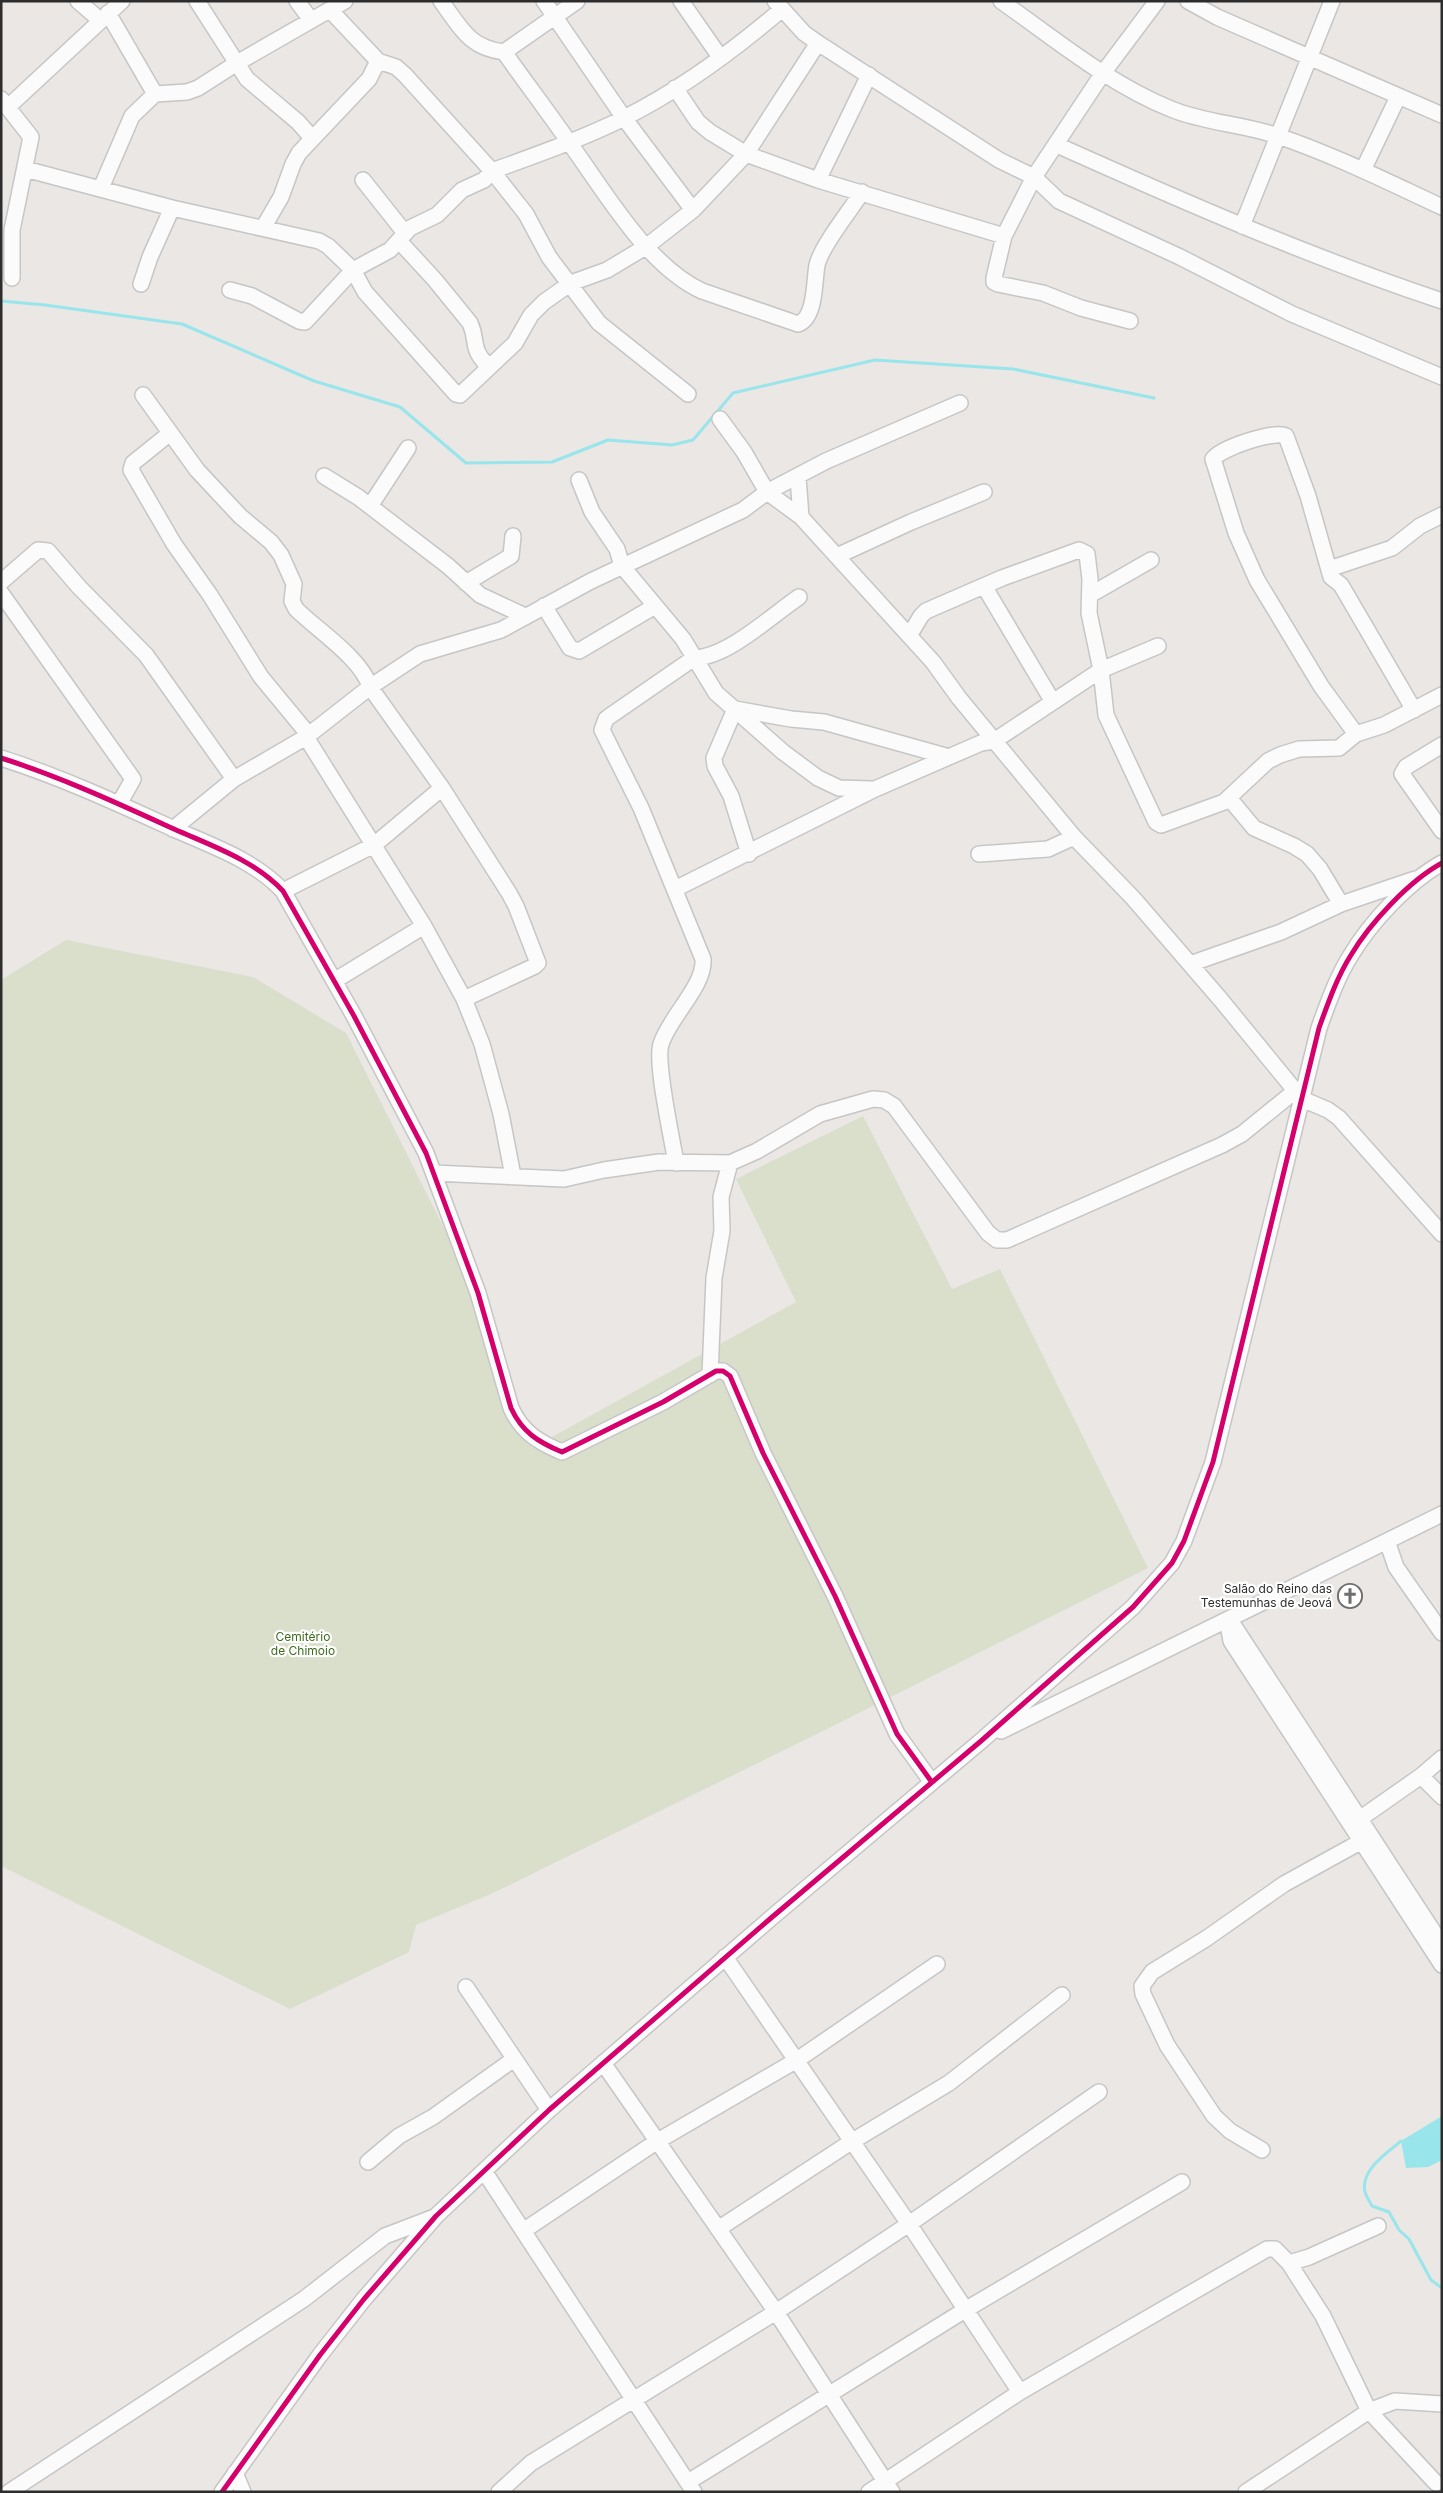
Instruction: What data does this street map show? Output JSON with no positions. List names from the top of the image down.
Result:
{
  "parks": ["Cemitério de Chimoio"],
  "places": {
    "church": ["Salão do Reino das Testemunhas de Jeová"]
  }
}
